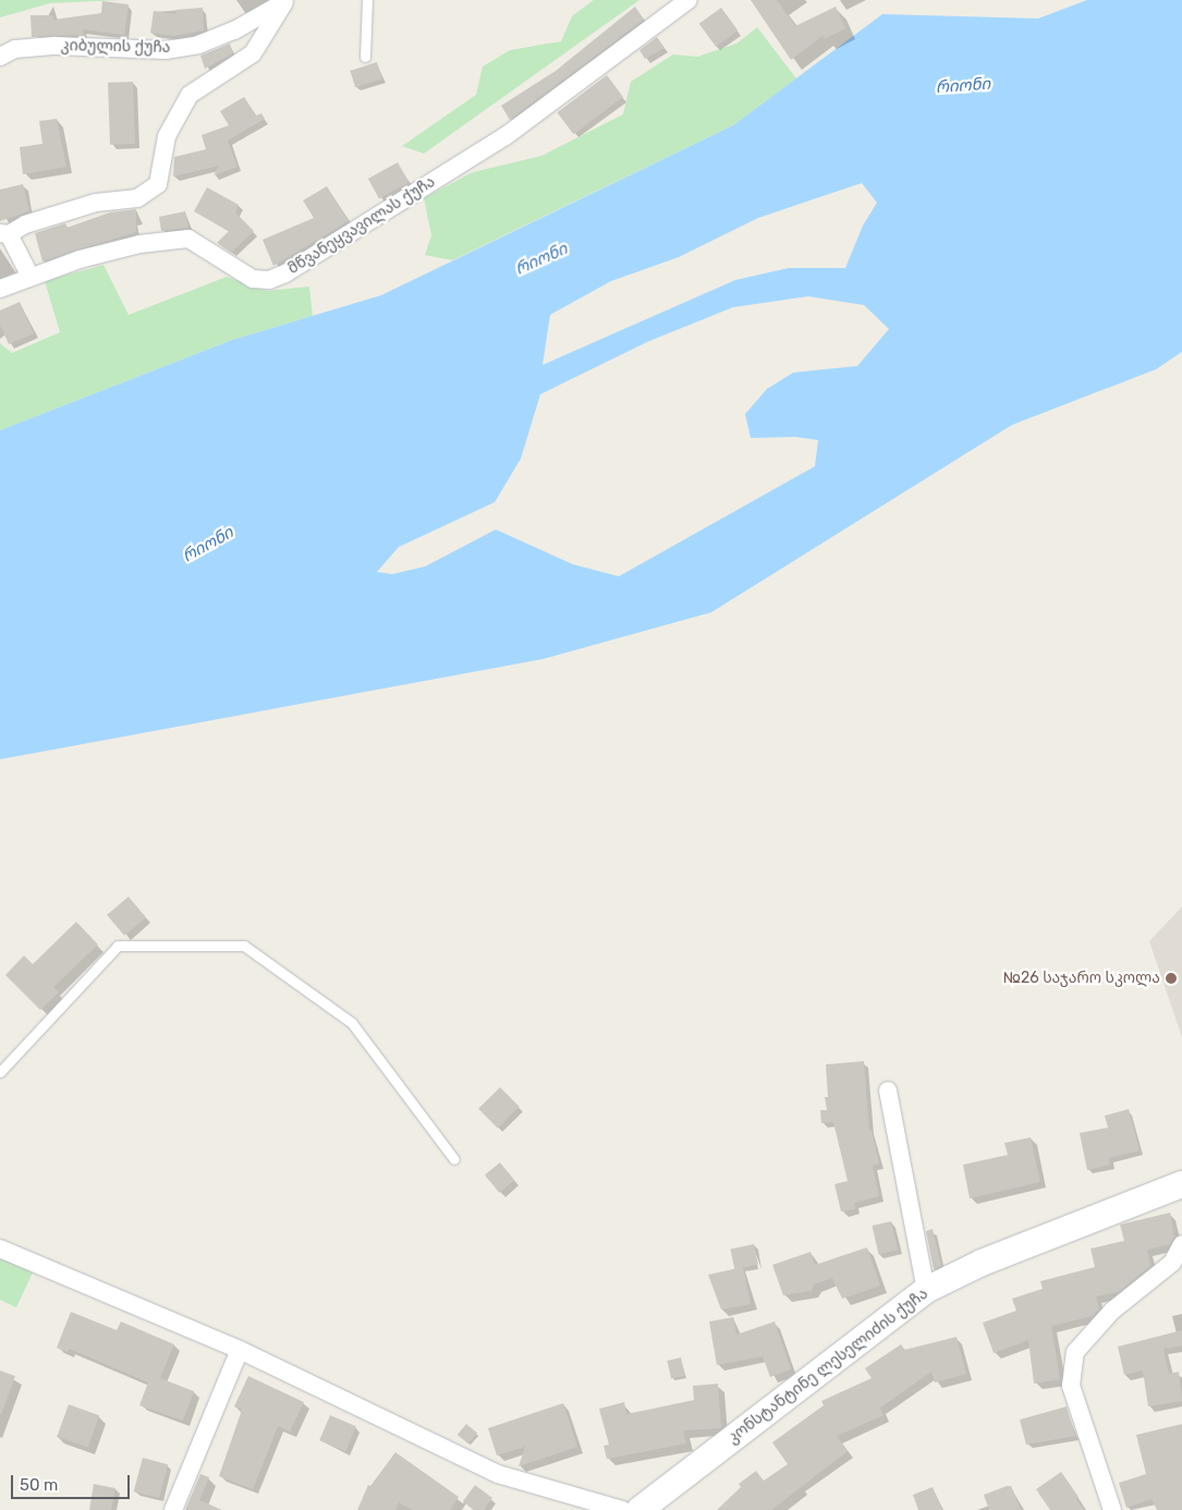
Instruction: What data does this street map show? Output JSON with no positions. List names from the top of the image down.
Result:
{
  "streets": {
    "main road": ["კონსტანტინე ლესელიძის ქუჩა"],
    "street": ["კიბულის ქუჩა", "მწვანეყვავილას ქუჩა"]
  },
  "water": ["რიონი"],
  "places": ["№26 საჯარო სკოლა"],
  "scale_bar": "50 m"
}
